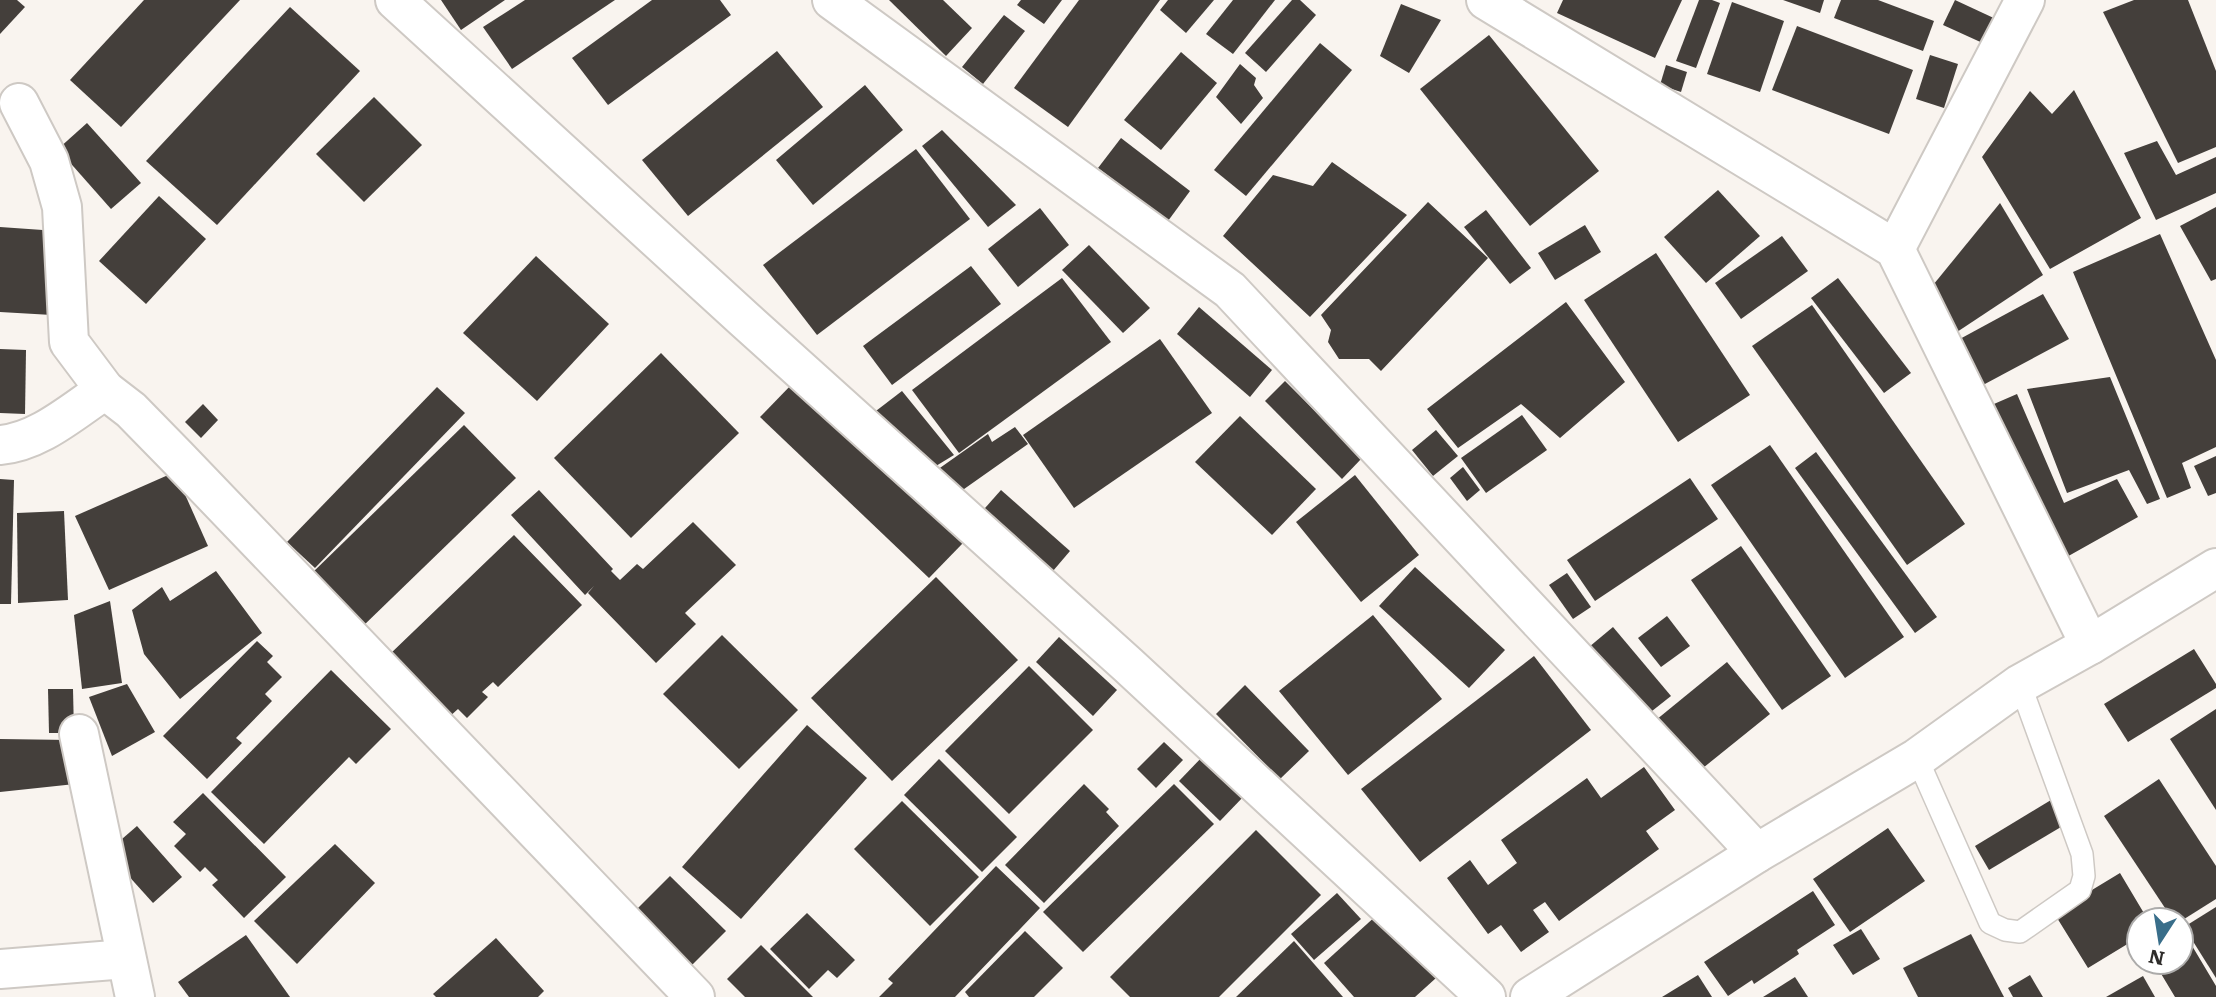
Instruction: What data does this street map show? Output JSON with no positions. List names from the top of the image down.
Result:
{
  "north": "bottom"
}
